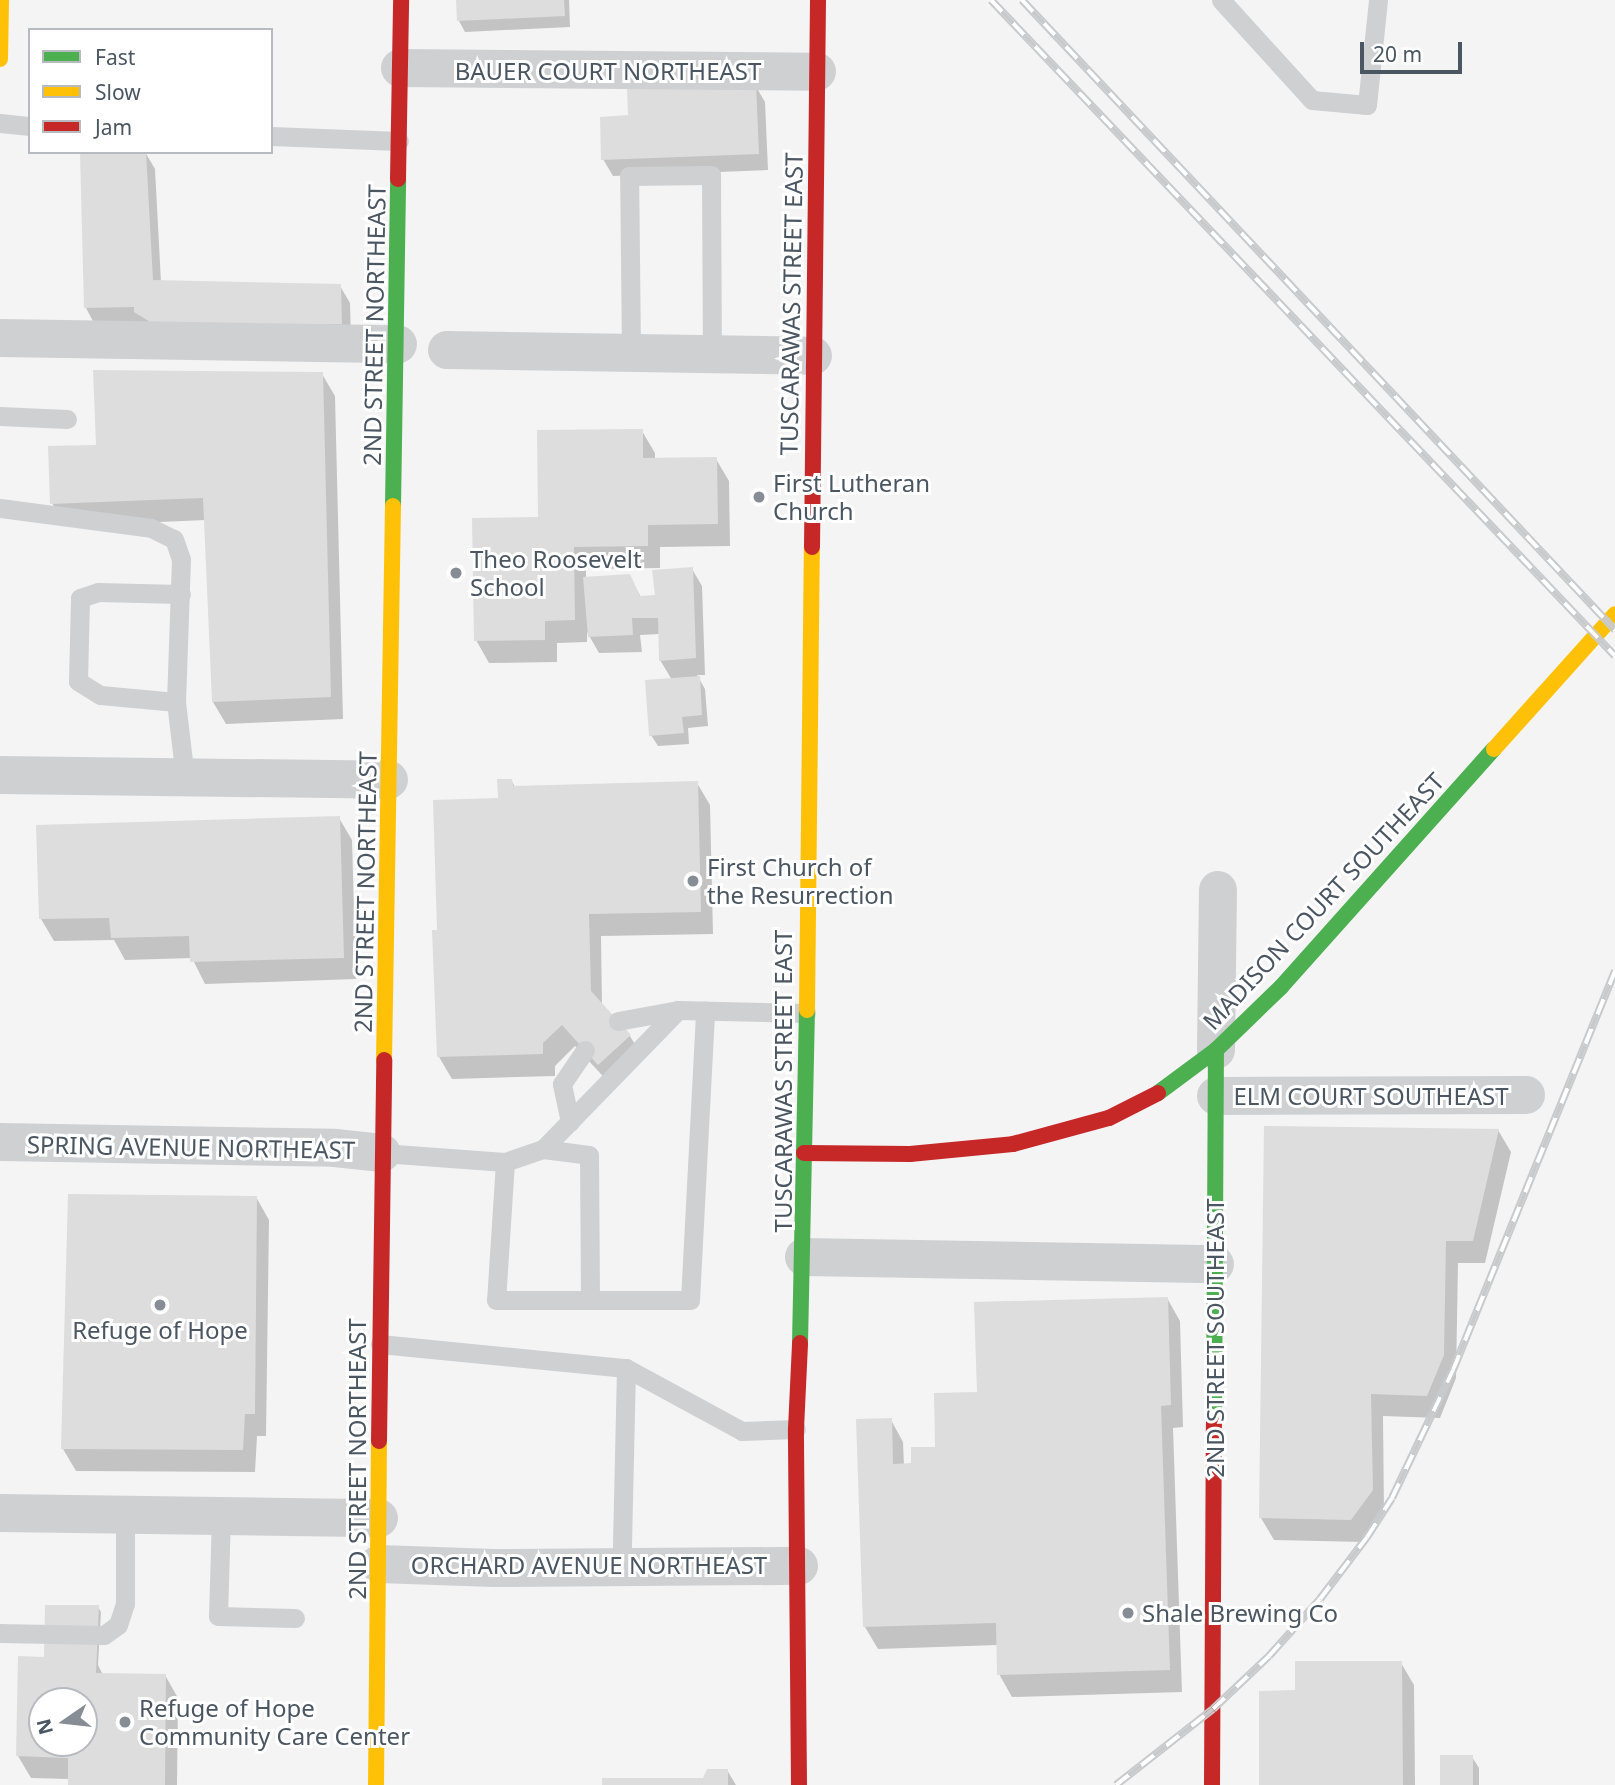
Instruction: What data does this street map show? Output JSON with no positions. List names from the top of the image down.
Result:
{
  "streets": {
    "street": [
      "BAUER COURT NORTHEAST",
      "TUSCARAWAS STREET EAST",
      "2ND STREET NORTHEAST",
      "MADISON COURT SOUTHEAST",
      "ELM COURT SOUTHEAST",
      "SPRING AVENUE NORTHEAST",
      "2ND STREET SOUTHEAST",
      "ORCHARD AVENUE NORTHEAST"
    ]
  },
  "crossings": [
    ["BAUER COURT NORTHEAST", "TUSCARAWAS STREET EAST"],
    ["BAUER COURT NORTHEAST", "2ND STREET NORTHEAST"],
    ["TUSCARAWAS STREET EAST", "MADISON COURT SOUTHEAST"],
    ["TUSCARAWAS STREET EAST", "ORCHARD AVENUE NORTHEAST"],
    ["2ND STREET NORTHEAST", "SPRING AVENUE NORTHEAST"],
    ["2ND STREET NORTHEAST", "ORCHARD AVENUE NORTHEAST"],
    ["MADISON COURT SOUTHEAST", "2ND STREET SOUTHEAST"],
    ["ELM COURT SOUTHEAST", "2ND STREET SOUTHEAST"]
  ],
  "places": [
    "First Lutheran Church",
    "Theo Roosevelt School",
    "First Church of the Resurrection",
    "Refuge of Hope",
    "Shale Brewing Co",
    "Refuge of Hope Community Care Center"
  ],
  "legend": ["Fast", "Slow", "Jam"],
  "scale_bar": "20 m",
  "north": "left"
}
